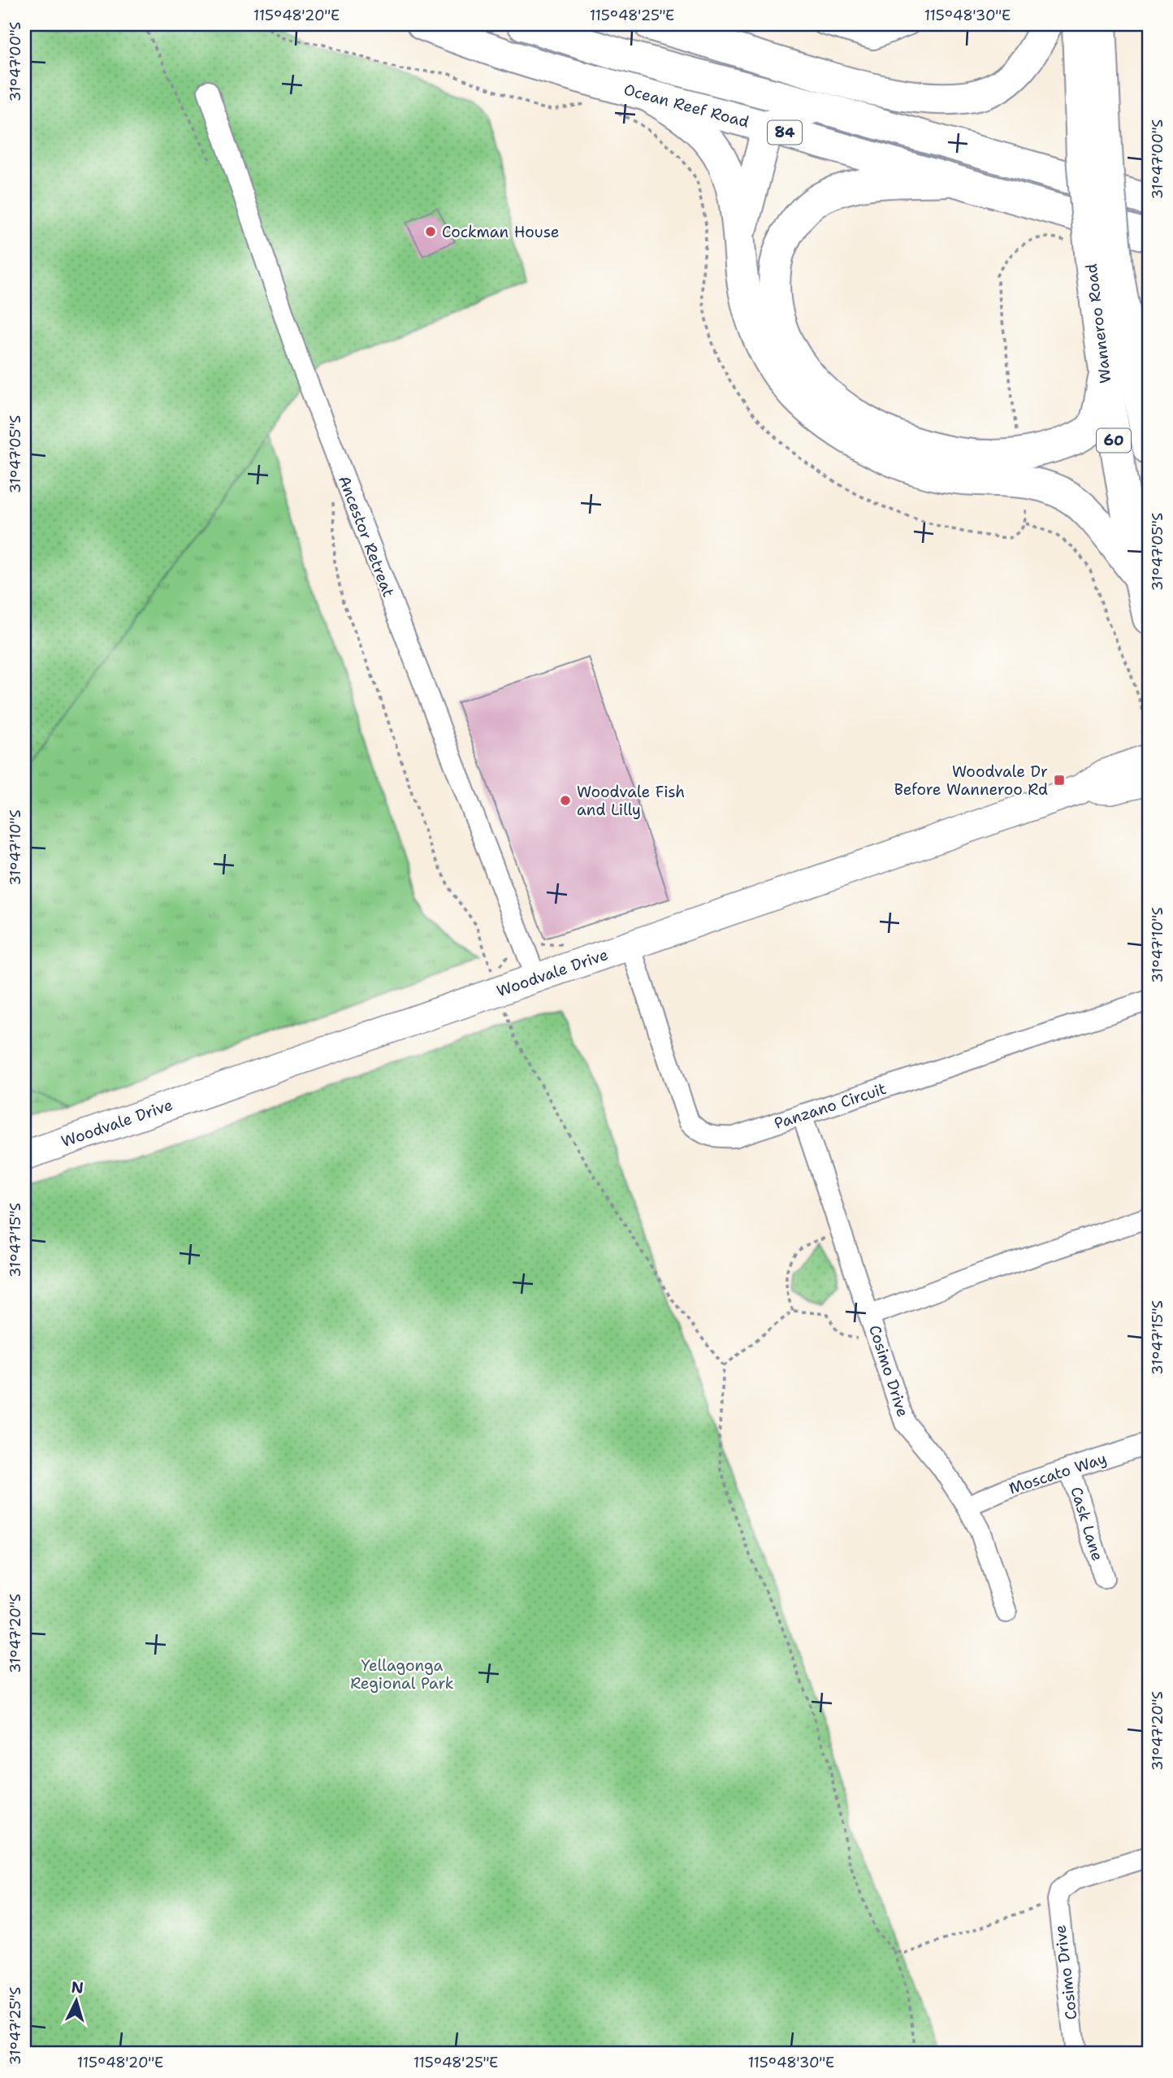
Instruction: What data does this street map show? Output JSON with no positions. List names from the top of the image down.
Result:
{
  "streets": {
    "main road": [
      "Ocean Reef Road",
      "84",
      "Wanneroo Road",
      "60"
    ],
    "street": [
      "Ancestor Retreat",
      "Woodvale Drive",
      "Panzano Circuit",
      "Cosimo Drive",
      "Moscato Way",
      "Cask Lane"
    ]
  },
  "crossings": [
    ["Wanneroo Road", "60"],
    ["Ancestor Retreat", "Woodvale Drive"],
    ["Woodvale Drive", "Panzano Circuit"],
    ["Panzano Circuit", "Cosimo Drive"],
    ["Cosimo Drive", "Moscato Way"],
    ["Moscato Way", "Cask Lane"]
  ],
  "parks": ["Yellagonga Regional Park"],
  "places": {
    "other": ["Cockman House", "Woodvale Fish and Lilly"],
    "transit": ["Woodvale Dr Before Wanneroo Rd"]
  },
  "north": "top",
  "coordinates": [
    "115°48'20\"E",
    "115°48'25\"E",
    "115°48'30\"E",
    "31°47'00\"S",
    "31°47'05\"S",
    "31°47'10\"S",
    "31°47'15\"S",
    "31°47'20\"S",
    "31°47'25\"S"
  ]
}
